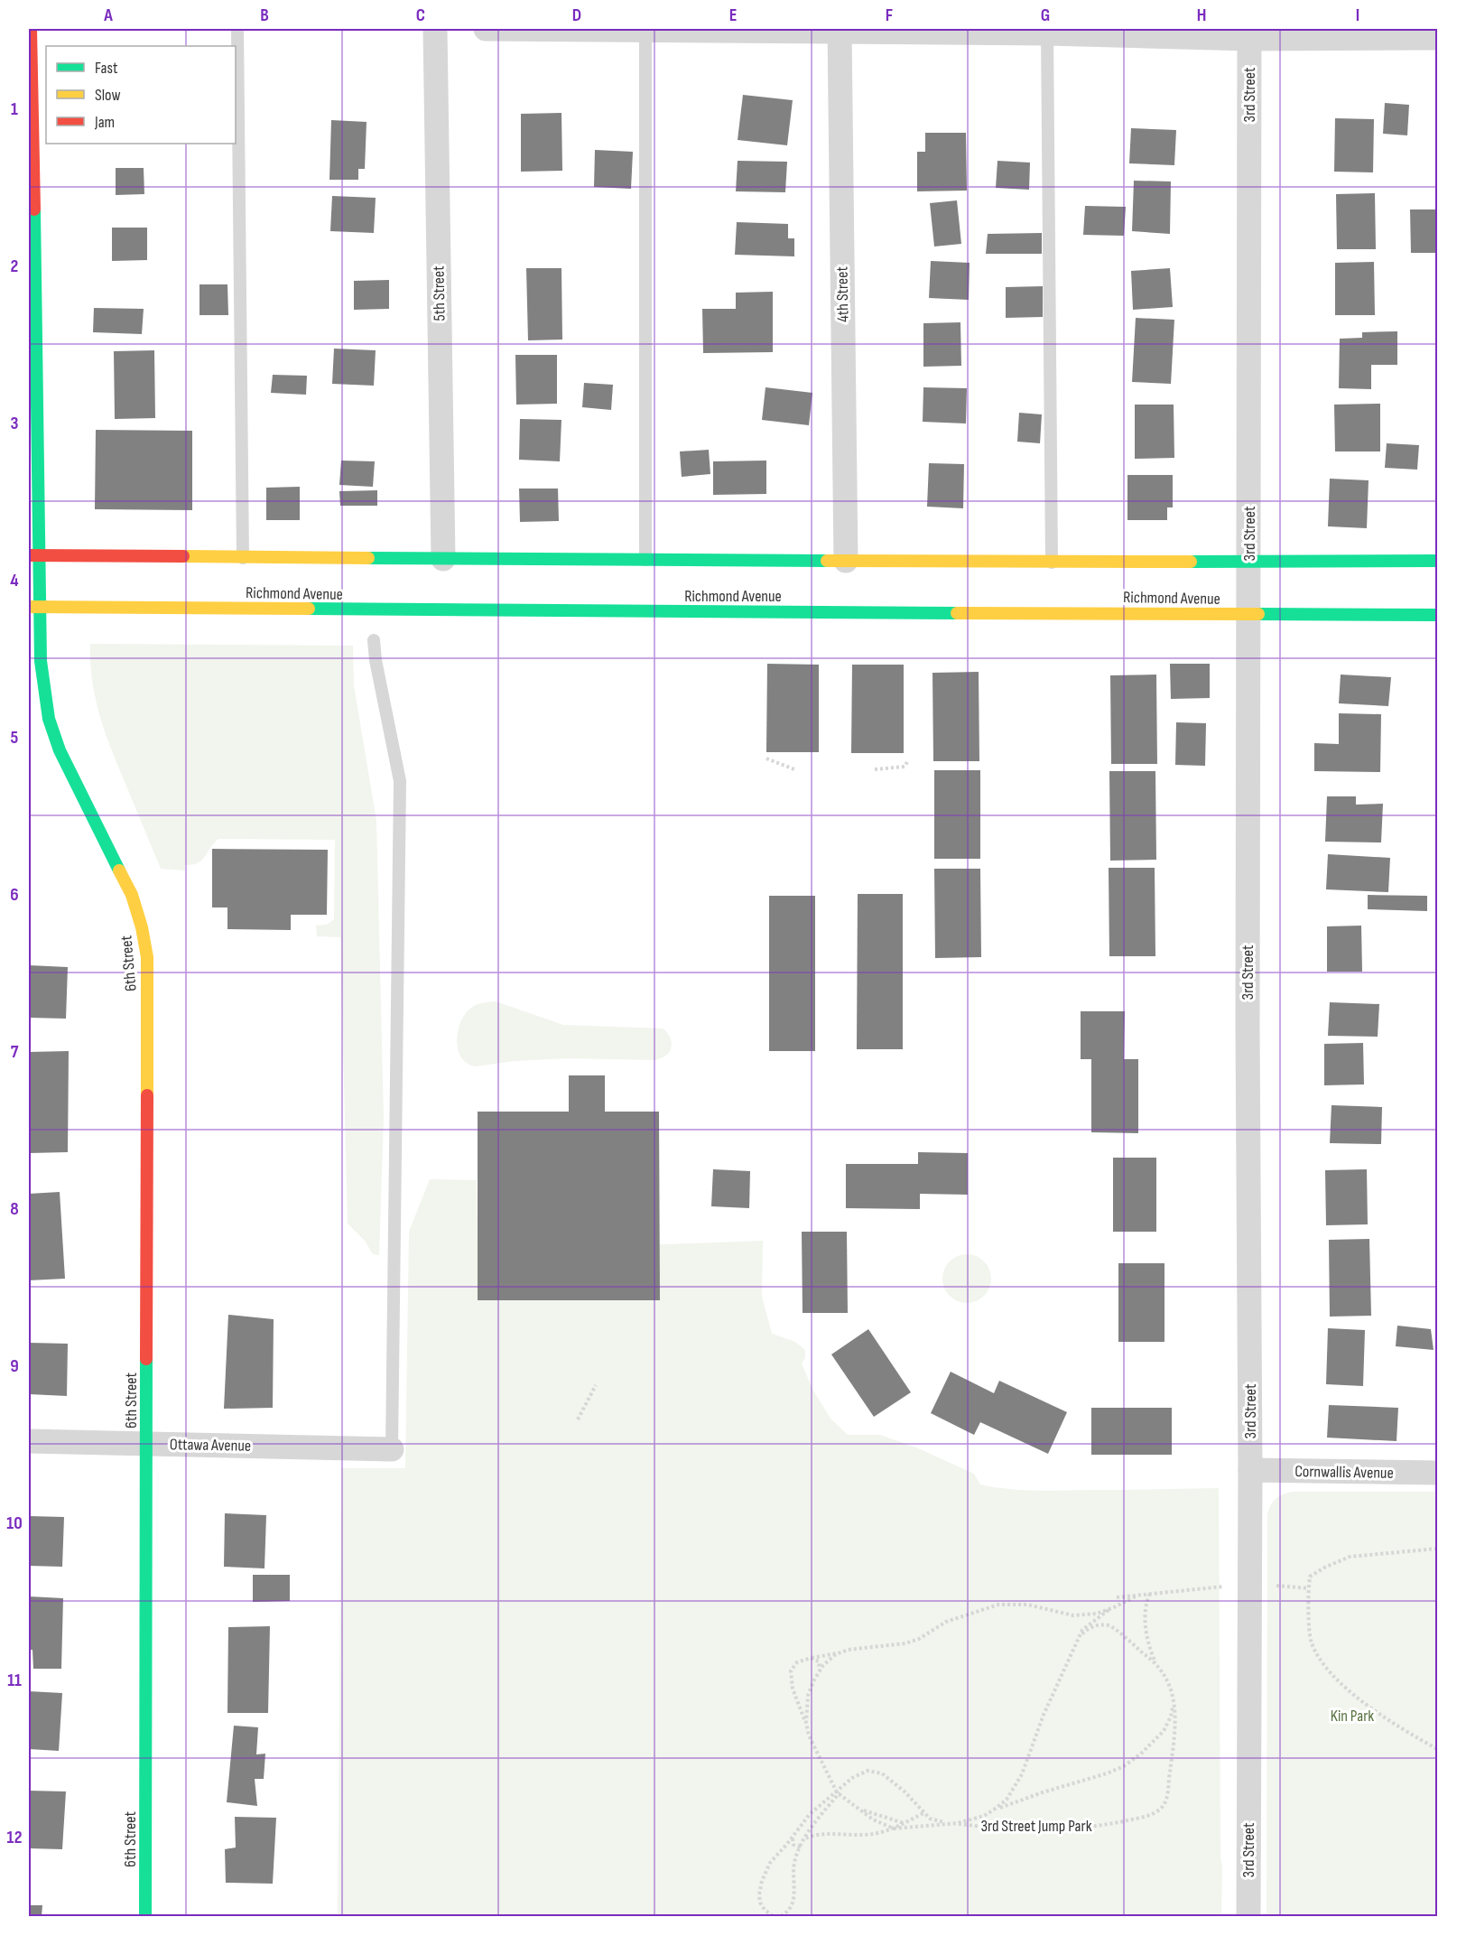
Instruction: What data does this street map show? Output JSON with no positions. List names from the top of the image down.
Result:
{
  "streets": {
    "main road": ["Richmond Avenue", "6th Street"],
    "street": [
      "3rd Street",
      "5th Street",
      "4th Street",
      "Ottawa Avenue",
      "Cornwallis Avenue"
    ],
    "path": ["3rd Street Jump Park"]
  },
  "crossings": [
    ["3rd Street", "Richmond Avenue"],
    ["3rd Street", "Cornwallis Avenue"],
    ["Richmond Avenue", "6th Street"],
    ["6th Street", "Ottawa Avenue"]
  ],
  "parks": ["Kin Park"],
  "legend": ["Fast", "Slow", "Jam"],
  "grid": {
    "columns": [
      "A",
      "B",
      "C",
      "D",
      "E",
      "F",
      "G",
      "H",
      "I"
    ],
    "rows": [
      "1",
      "2",
      "3",
      "4",
      "5",
      "6",
      "7",
      "8",
      "9",
      "10",
      "11",
      "12"
    ]
  }
}
